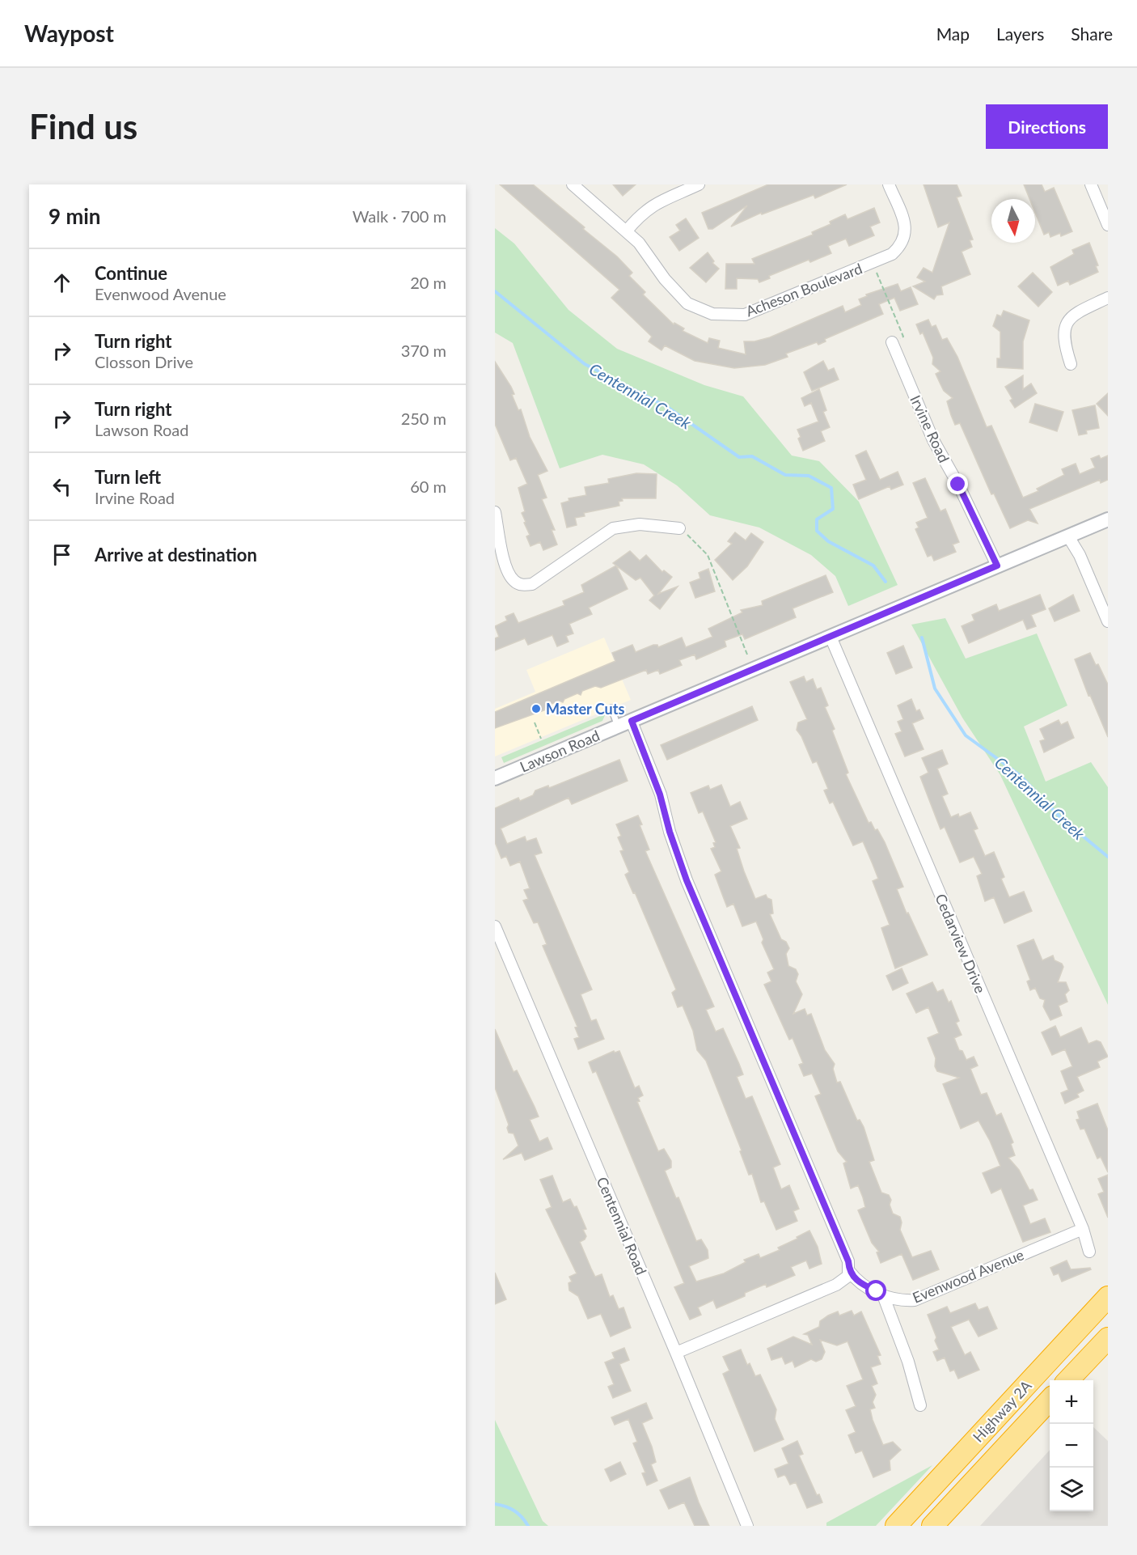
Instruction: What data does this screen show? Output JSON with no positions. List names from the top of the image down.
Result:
{
  "streets": {
    "highway": ["Highway 2A"],
    "street": [
      "Acheson Boulevard",
      "Irvine Road",
      "Lawson Road",
      "Cedarview Drive",
      "Centennial Road",
      "Evenwood Avenue"
    ]
  },
  "crossings": [
    ["Irvine Road", "Lawson Road"],
    ["Lawson Road", "Cedarview Drive"],
    ["Cedarview Drive", "Evenwood Avenue"]
  ],
  "water": ["Centennial Creek"],
  "places": ["Master Cuts"],
  "north": "bottom",
  "page": {
    "header": "Waypost",
    "nav": ["Map", "Layers", "Share"],
    "buttons": "Directions",
    "title": "Find us",
    "heading": ["9 min", "Walk · 700 m"],
    "list": [
      ["Continue", "Evenwood Avenue", "20 m"],
      ["Turn right", "Closson Drive", "370 m"],
      ["Turn right", "Lawson Road", "250 m"],
      ["Turn left", "Irvine Road", "60 m"],
      "Arrive at destination"
    ],
    "map_buttons": ["+", "−"]
  }
}
